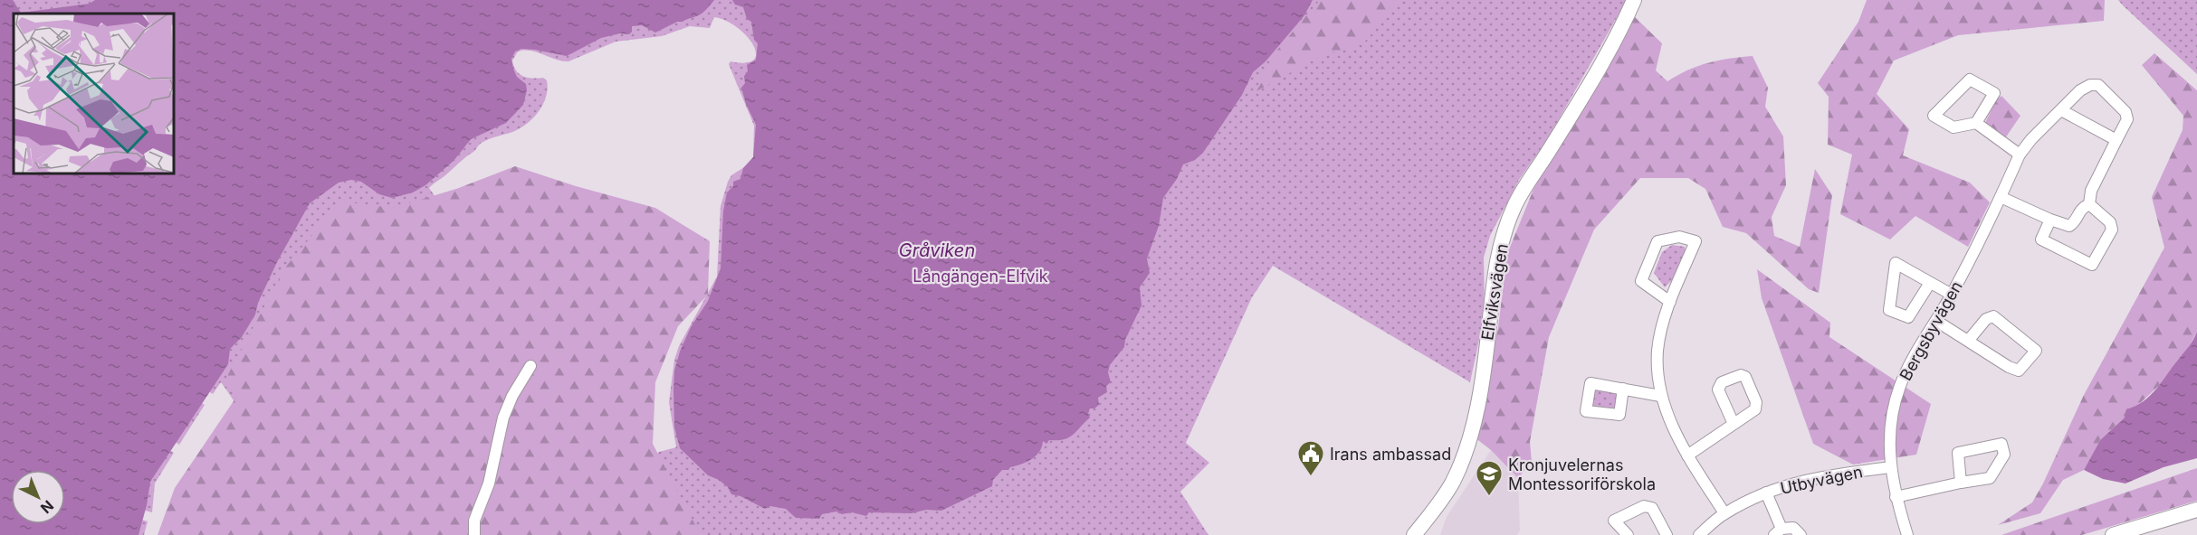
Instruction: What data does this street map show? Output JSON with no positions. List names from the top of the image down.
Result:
{
  "streets": {
    "street": ["Elfviksvägen", "Bergsbyvägen", "Utbyvägen"]
  },
  "crossings": [
    ["Bergsbyvägen", "Utbyvägen"]
  ],
  "water": ["Gråviken"],
  "parks": ["Långängen-Elfvik"],
  "places": {
    "public building": ["Irans ambassad"],
    "school or university": ["Kronjuvelernas Montessoriförskola"]
  },
  "north": "bottom right"
}
